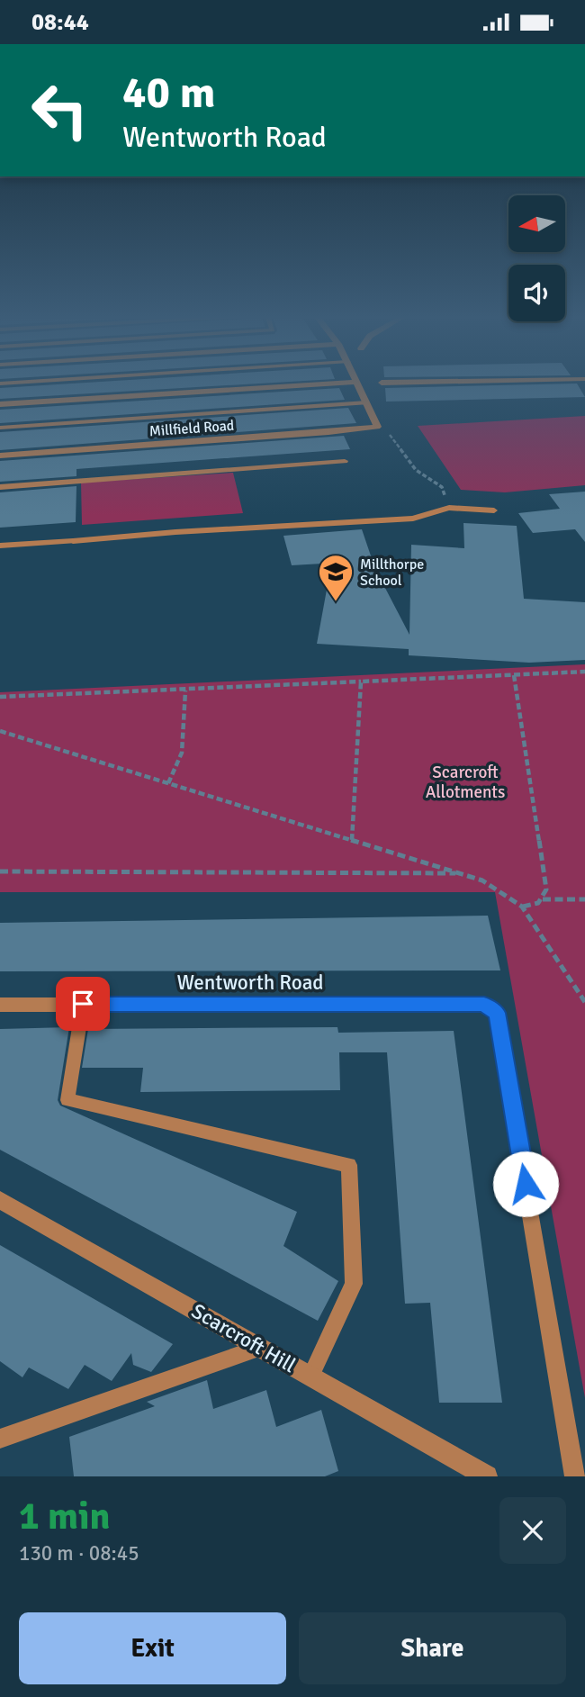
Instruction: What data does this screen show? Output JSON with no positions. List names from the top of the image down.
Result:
{
  "streets": {
    "street": ["Millfield Road", "Wentworth Road", "Scarcroft Hill"]
  },
  "parks": ["Scarcroft Allotments"],
  "places": {
    "school or university": ["Millthorpe School"]
  },
  "north": "left",
  "page": {
    "status": "08:44",
    "turn": ["40 m", "Wentworth Road"],
    "heading": ["1 min", "130 m · 08:45"],
    "buttons": ["Exit", "Share"]
  }
}
